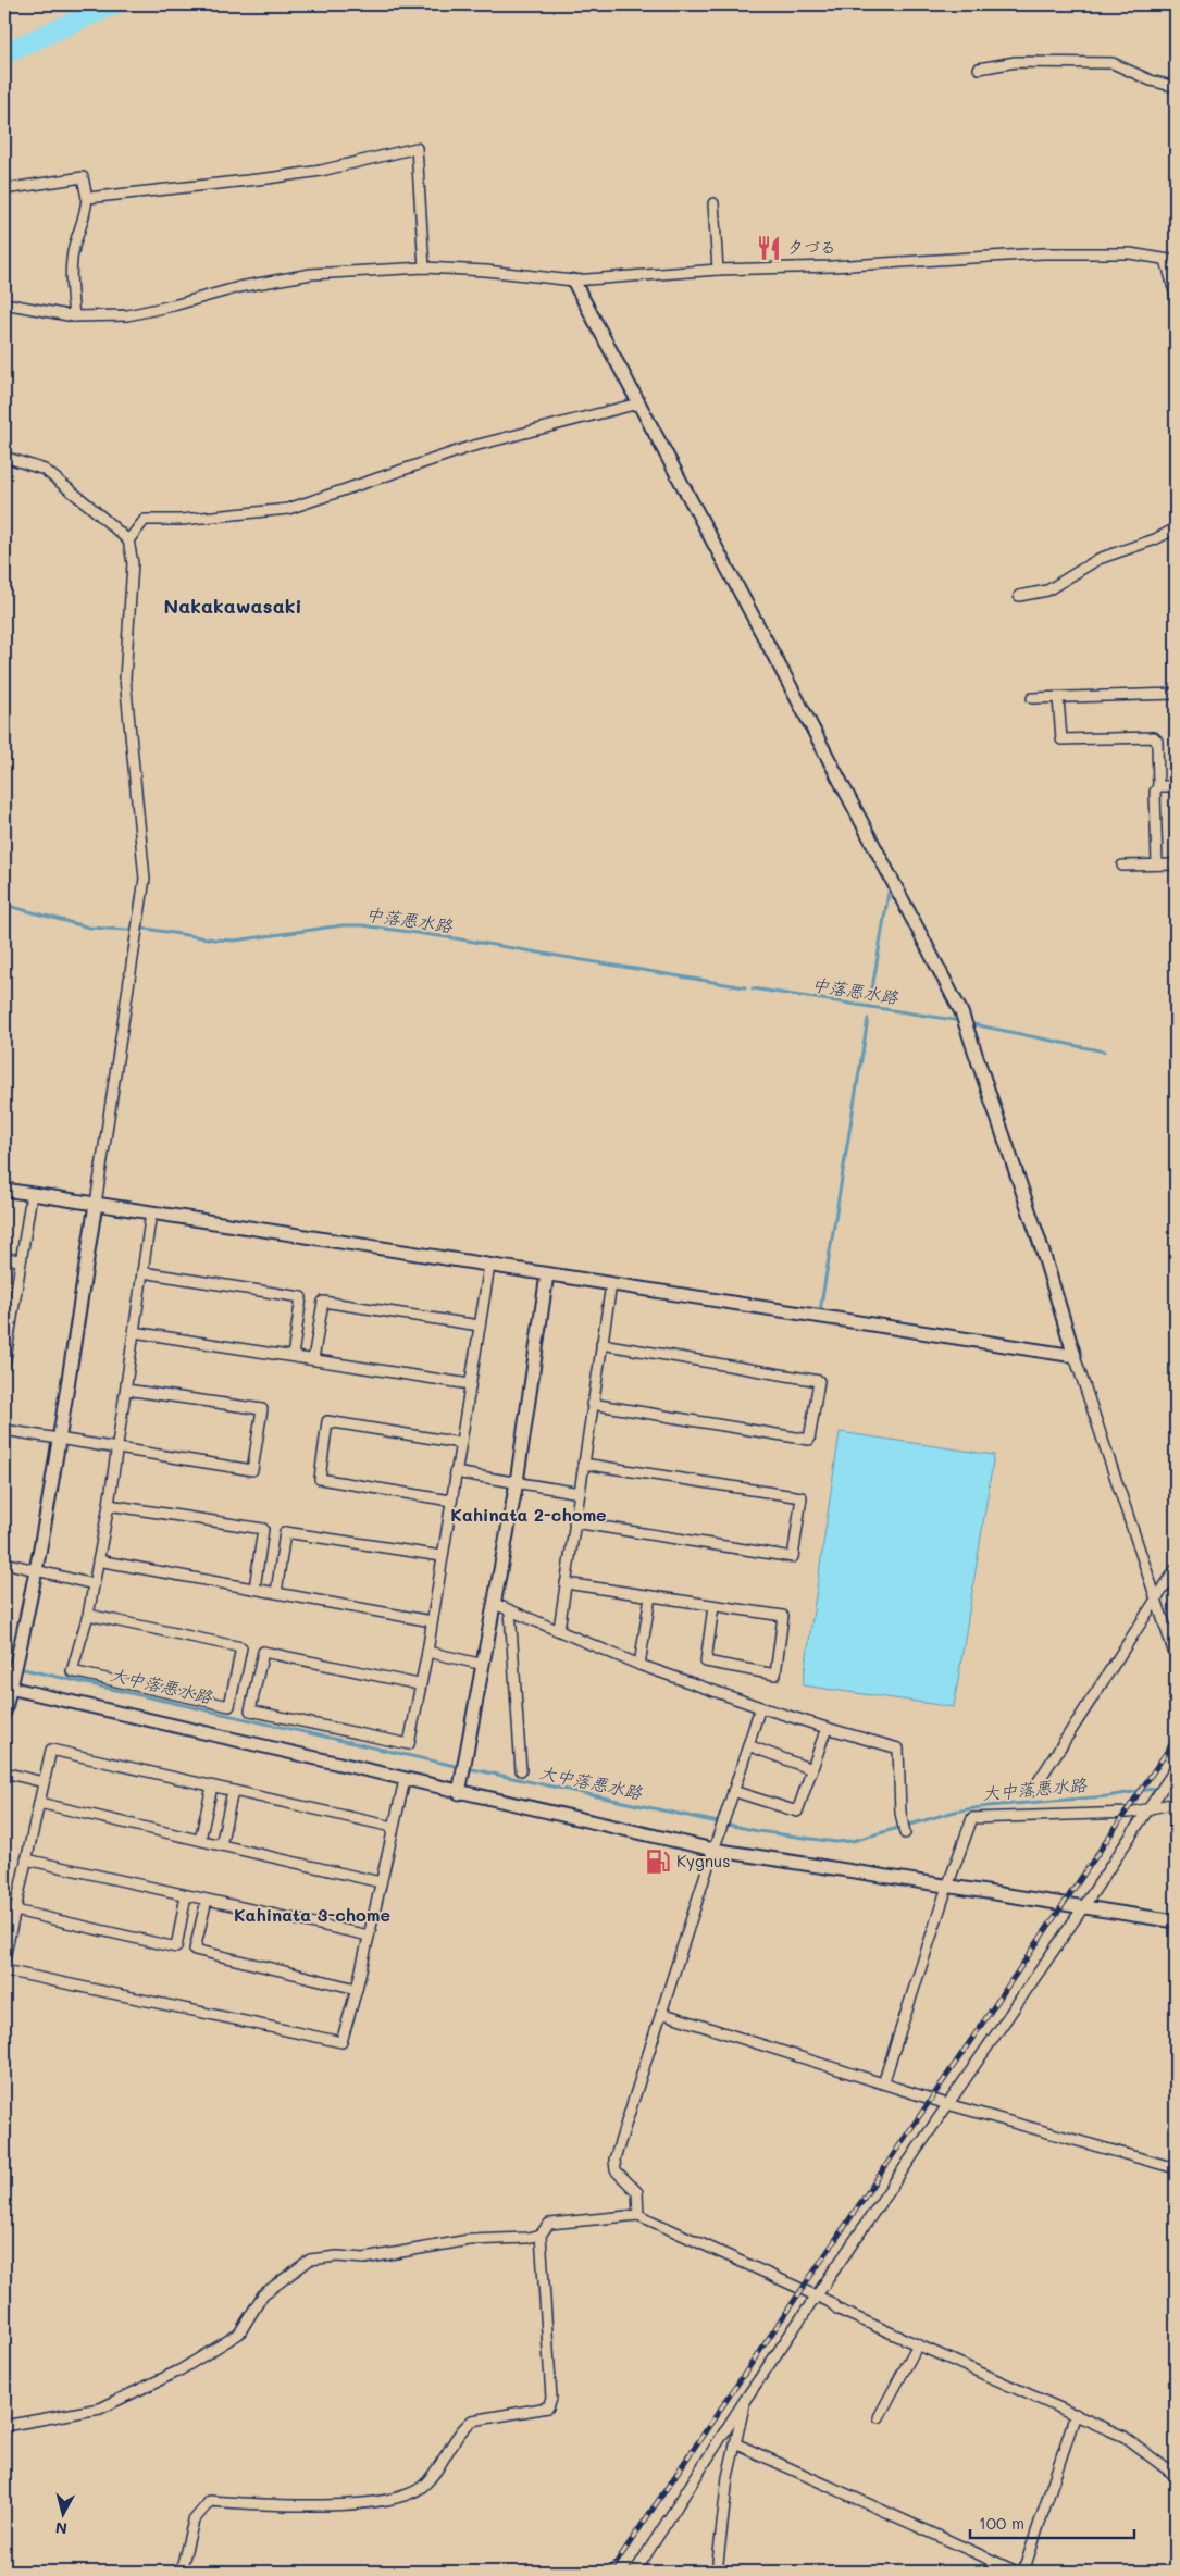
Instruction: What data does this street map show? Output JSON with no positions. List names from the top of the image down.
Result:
{
  "districts": ["Nakakawasaki", "Kahinata 2-chome", "Kahinata 3-chome"],
  "water": ["中落悪水路", "大中落悪水路"],
  "places": {
    "restaurant": ["夕づる"],
    "fuel station": ["Kygnus"]
  },
  "scale_bar": "100 m",
  "north": "bottom"
}
